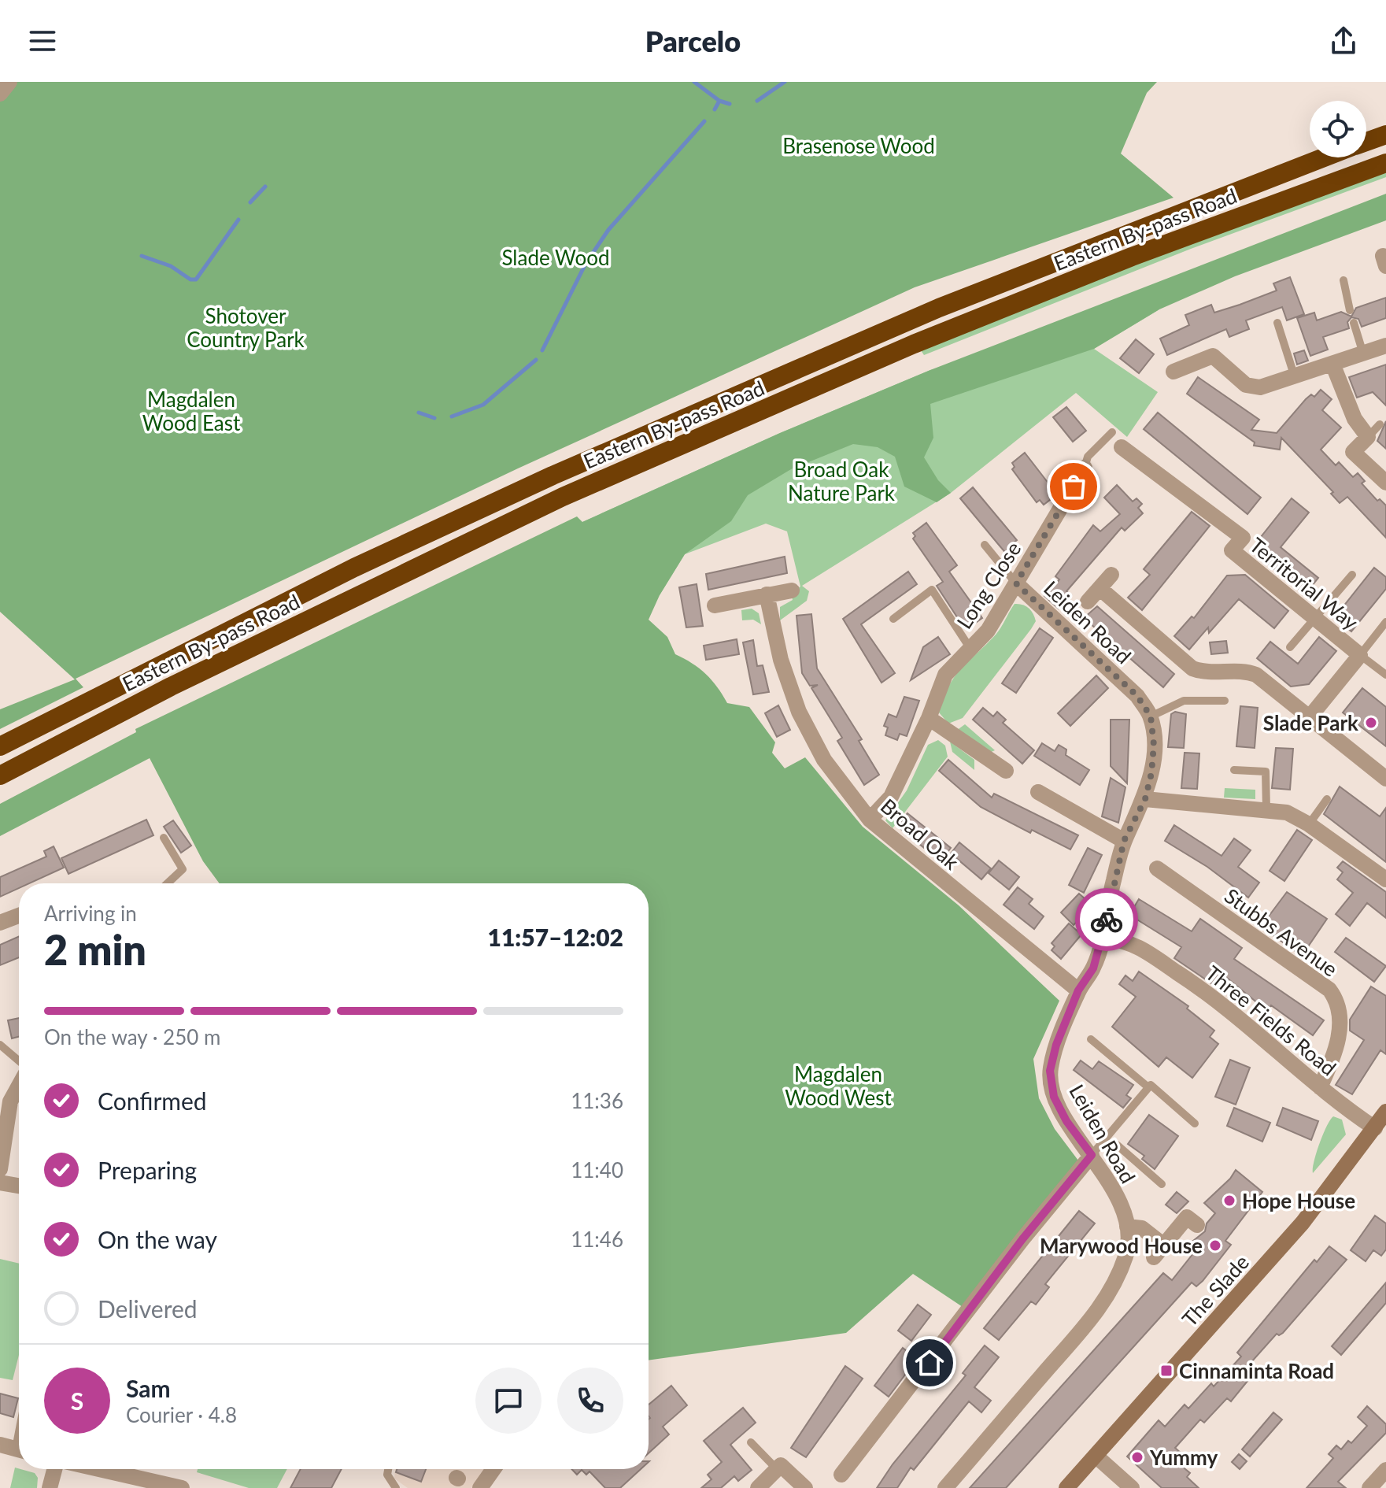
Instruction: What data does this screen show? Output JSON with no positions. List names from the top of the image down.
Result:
{
  "streets": {
    "highway": ["Eastern By-pass Road"],
    "main road": ["The Slade"],
    "street": [
      "Territorial Way",
      "Long Close",
      "Leiden Road",
      "Broad Oak",
      "Stubbs Avenue",
      "Three Fields Road"
    ]
  },
  "crossings": [
    ["Long Close", "Leiden Road"],
    ["Long Close", "Broad Oak"],
    ["Leiden Road", "Broad Oak"],
    ["Leiden Road", "Three Fields Road"],
    ["Stubbs Avenue", "Three Fields Road"],
    ["Three Fields Road", "The Slade"]
  ],
  "parks": [
    "Brasenose Wood",
    "Slade Wood",
    "Shotover Country Park",
    "Magdalen Wood East",
    "Broad Oak Nature Park",
    "Magdalen Wood West"
  ],
  "places": {
    "other": [
      "Slade Park",
      "Hope House",
      "Marywood House",
      "Yummy"
    ],
    "transit": ["Cinnaminta Road"]
  },
  "page": {
    "header": "Parcelo",
    "heading": ["2 min", "Arriving in", "11:57–12:02"],
    "panel": ["Sam", "Courier · 4.8"],
    "bar": "On the way · 250 m",
    "list": [
      ["Confirmed", "11:36"],
      ["Preparing", "11:40"],
      ["On the way", "11:46"],
      "Delivered"
    ],
    "round": "S"
  }
}
